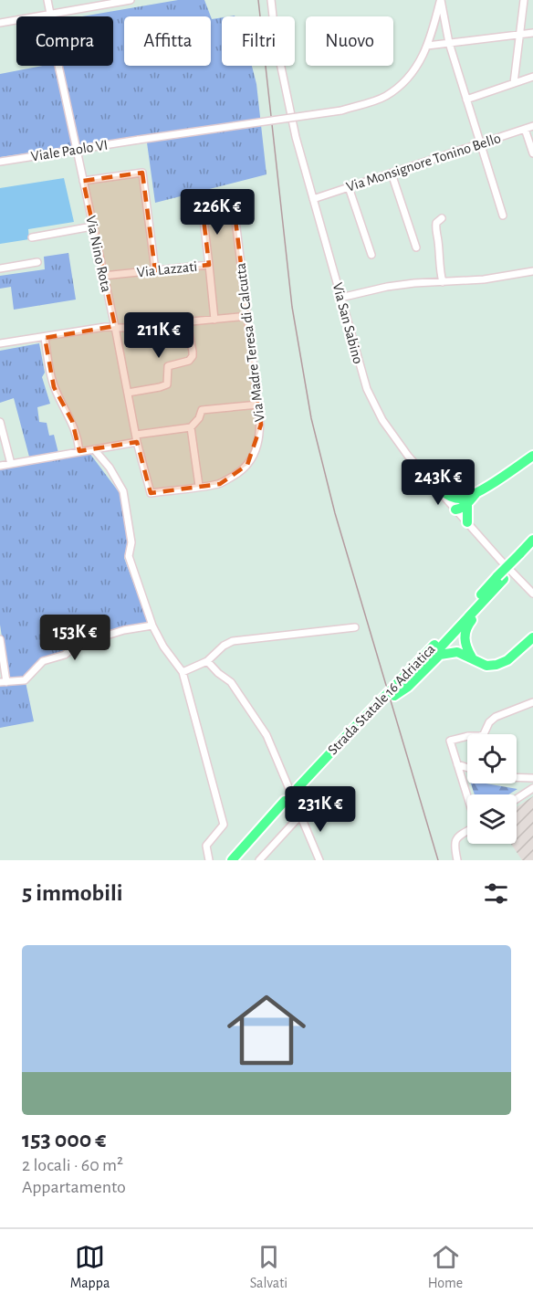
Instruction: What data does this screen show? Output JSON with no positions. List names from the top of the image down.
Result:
{
  "streets": {
    "highway": ["Strada Statale 16 Adriatica"],
    "street": [
      "Viale Paolo VI",
      "Via Monsignore Tonino Bello",
      "Via Nino Rota",
      "Via Lazzati",
      "Via San Sabino",
      "Via Madre Teresa di Calcutta"
    ]
  },
  "crossings": [
    ["Viale Paolo VI", "Via Nino Rota"],
    ["Via Monsignore Tonino Bello", "Via San Sabino"],
    ["Via Nino Rota", "Via Lazzati"],
    ["Via Nino Rota", "Via Madre Teresa di Calcutta"],
    ["Via Lazzati", "Via Madre Teresa di Calcutta"]
  ],
  "page": {
    "chip": [
      "Compra",
      "Affitta",
      "Filtri",
      "Nuovo"
    ],
    "price": [
      "226K €",
      "211K €",
      "243K €",
      "153K €",
      "231K €"
    ],
    "heading": "5 immobili",
    "list": [
      {
        "name": "153 000 €",
        "note": "2 locali · 60 m² · Appartamento"
      }
    ],
    "tabs": ["Mappa", "Salvati", "Home"]
  }
}
